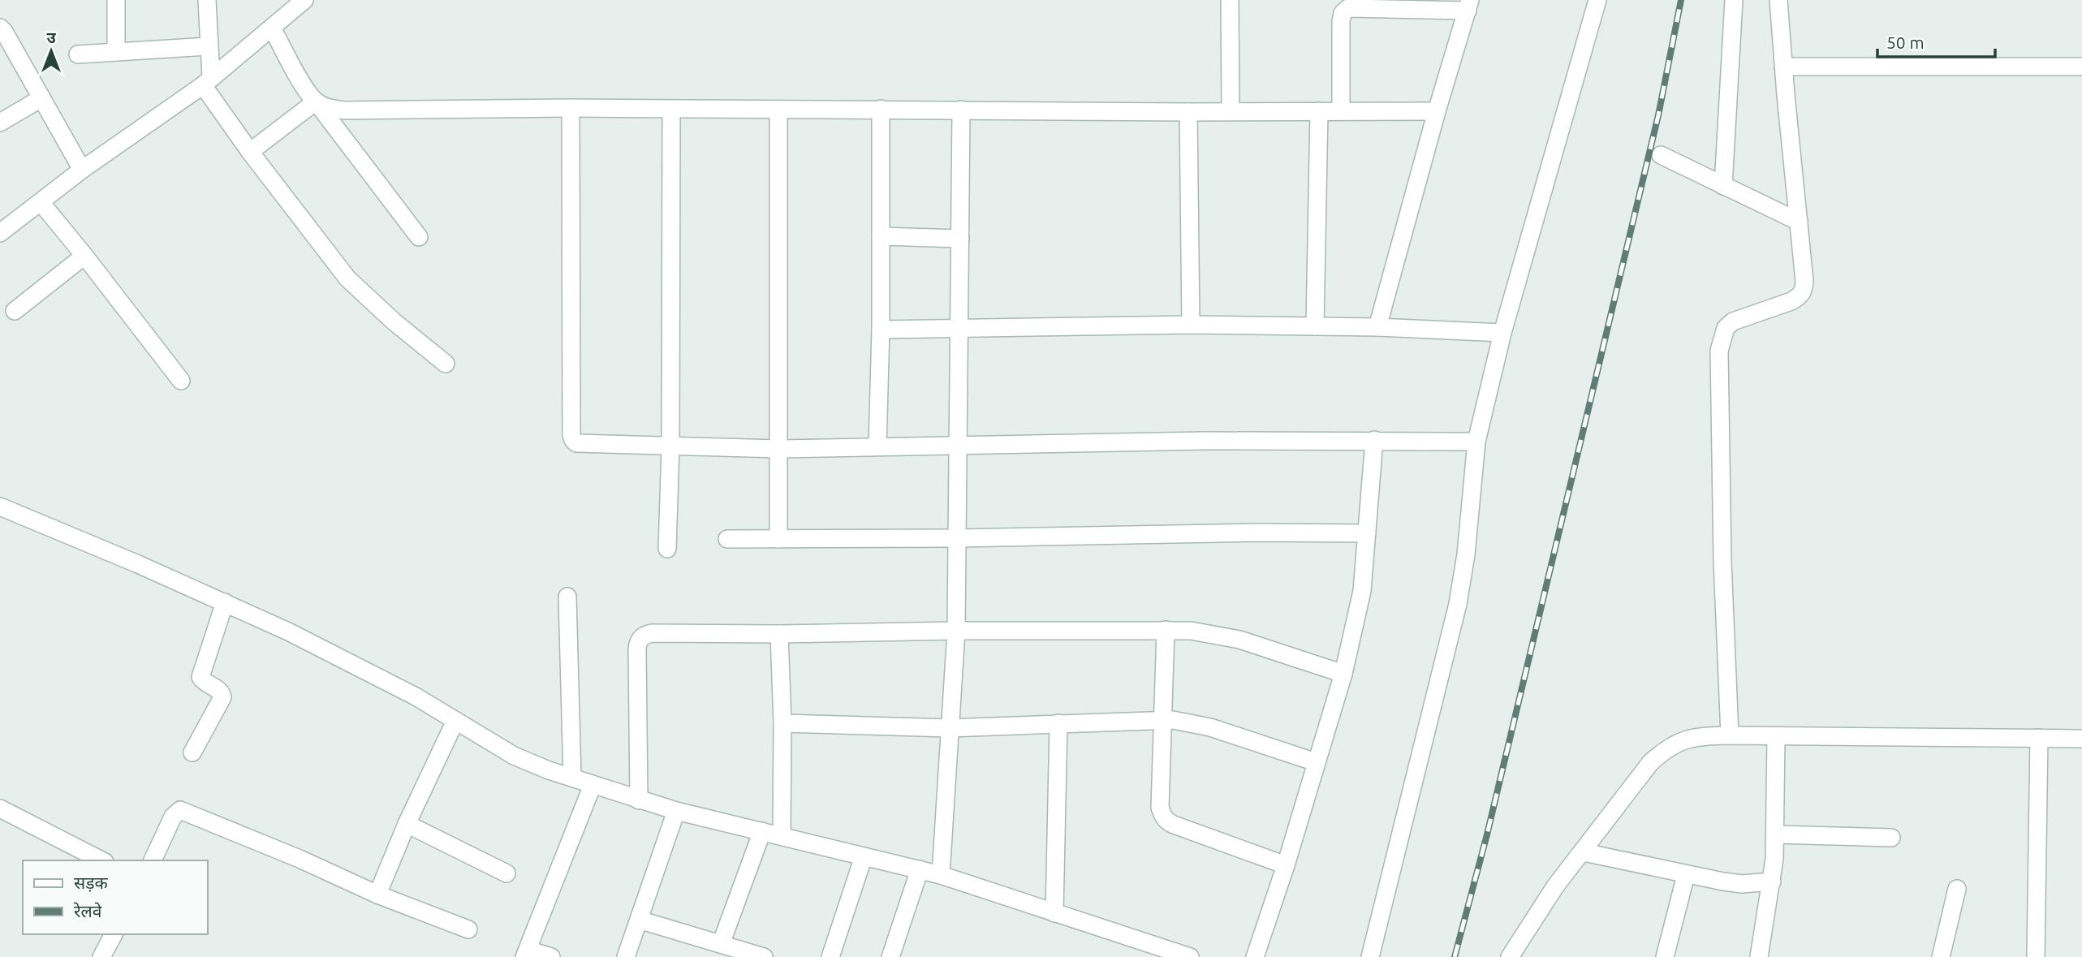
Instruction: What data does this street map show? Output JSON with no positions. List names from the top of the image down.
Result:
{
  "legend": ["सड़क", "रेलवे"],
  "scale_bar": "50 m",
  "north": "top"
}
